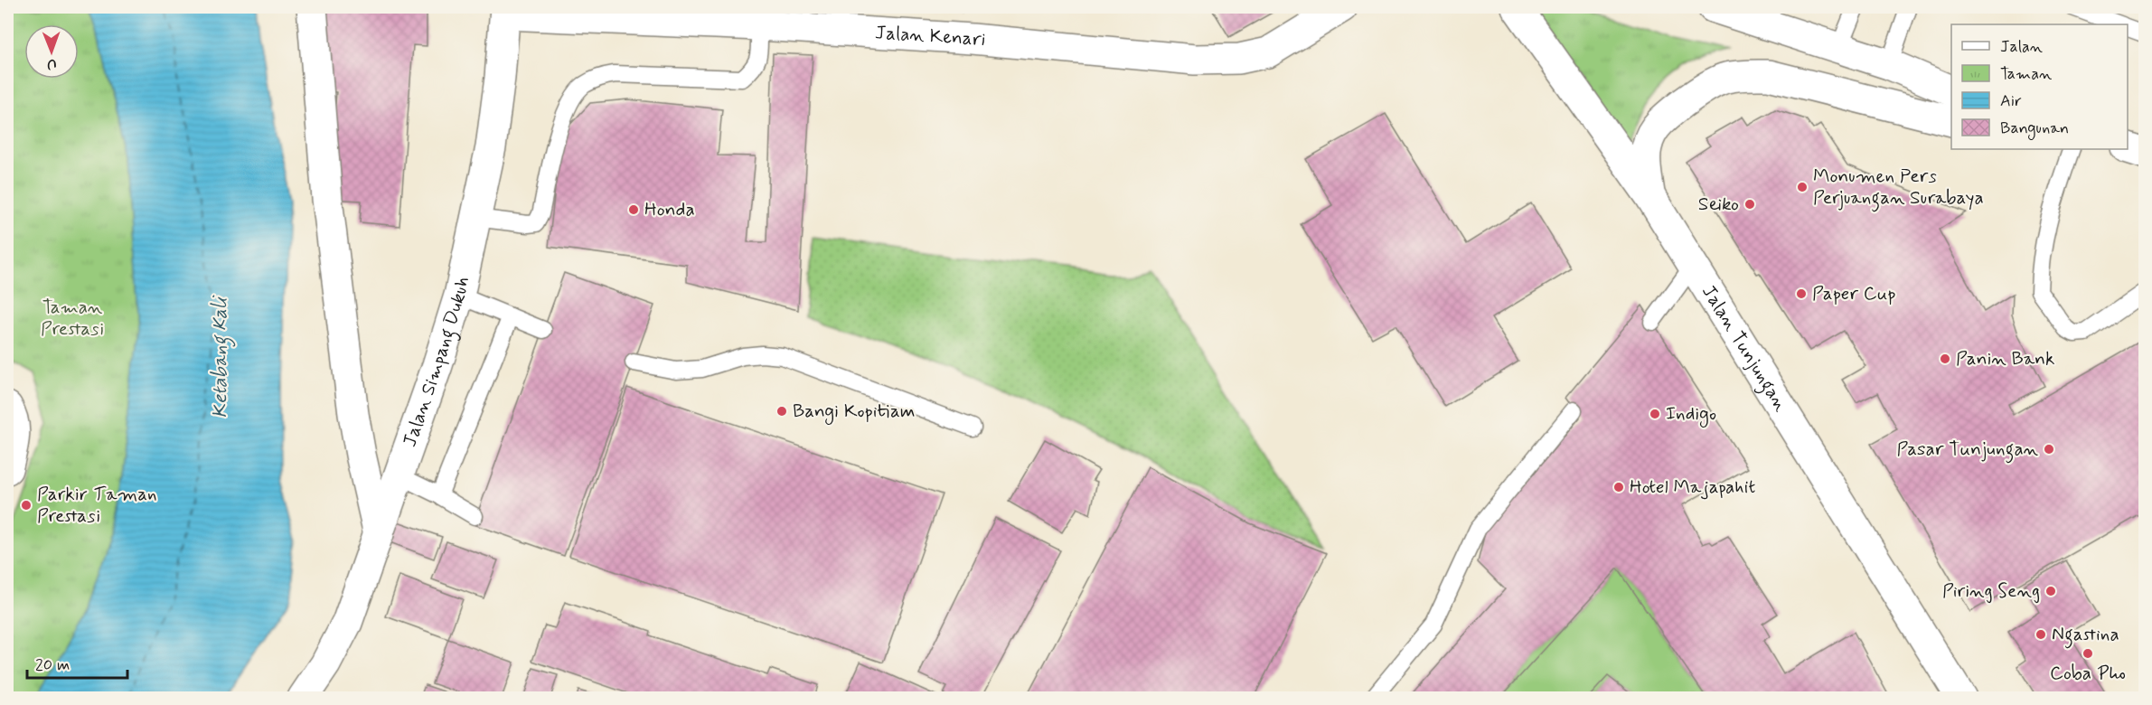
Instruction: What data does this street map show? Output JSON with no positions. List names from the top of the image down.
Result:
{
  "streets": {
    "street": ["Jalan Kenari", "Jalan Tunjungan", "Jalan Simpang Dukuh"]
  },
  "crossings": [
    ["Jalan Kenari", "Jalan Simpang Dukuh"]
  ],
  "water": ["Ketabang Kali"],
  "parks": ["Taman Prestasi"],
  "places": [
    "Monumen Pers Perjuangan Surabaya",
    "Seiko",
    "Honda",
    "Paper Cup",
    "Panin Bank",
    "Bangi Kopitiam",
    "Indigo",
    "Pasar Tunjungan",
    "Hotel Majapahit",
    "Parkir Taman Prestasi",
    "Piring Seng",
    "Ngastina",
    "Coba Pho"
  ],
  "legend": [
    "Jalan",
    "Taman",
    "Air",
    "Bangunan"
  ],
  "scale_bar": "20 m",
  "north": "bottom"
}
